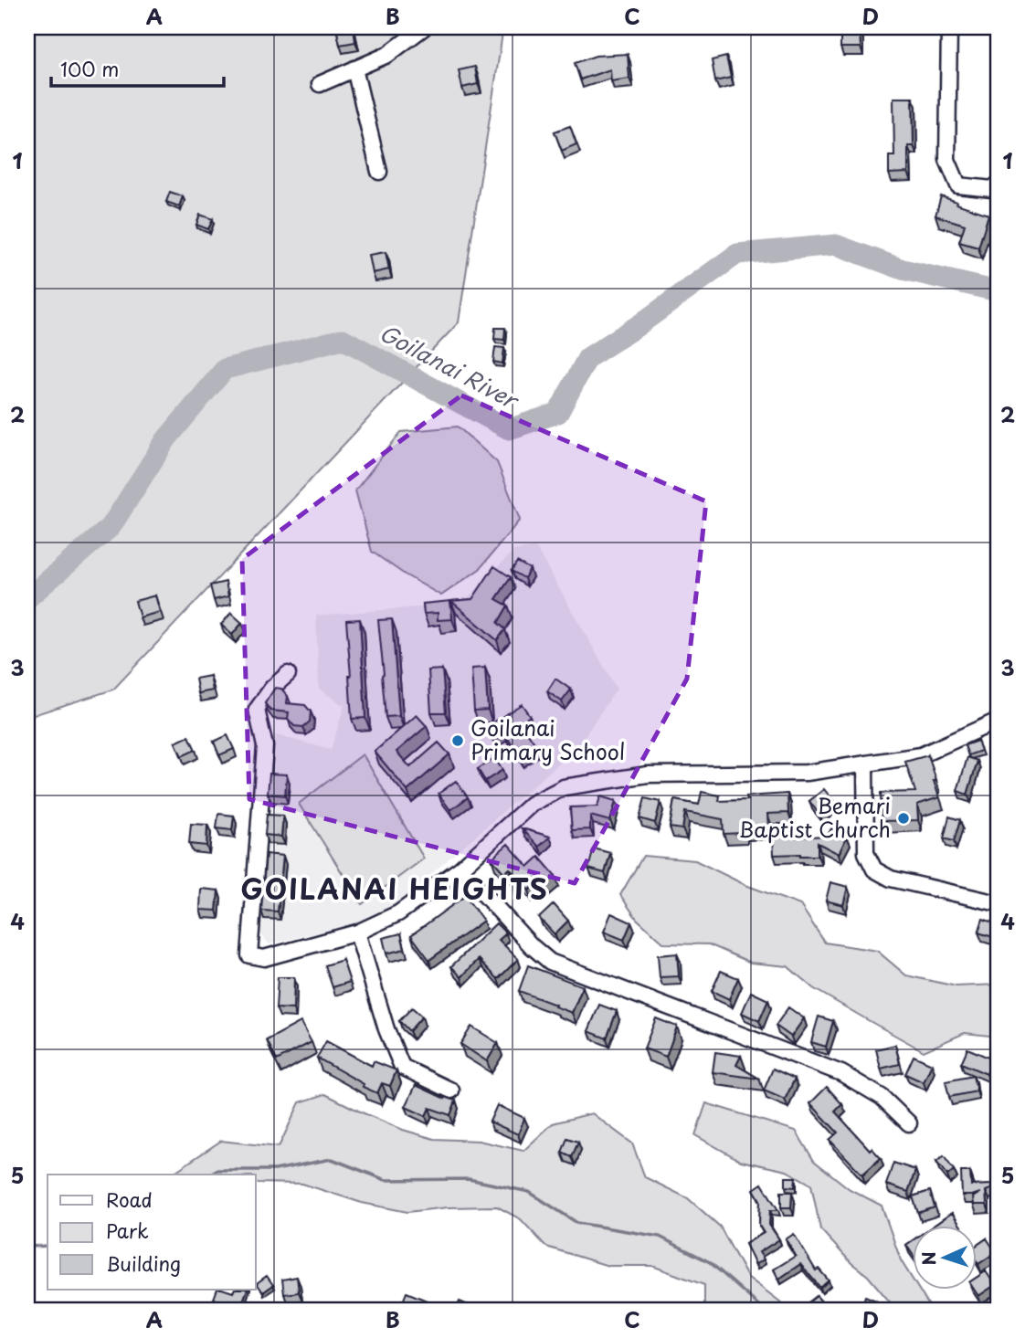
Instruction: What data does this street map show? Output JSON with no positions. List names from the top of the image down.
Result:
{
  "districts": ["GOILANAI HEIGHTS"],
  "water": ["Goilanai River"],
  "places": ["Goilanai Primary School", "Bemari Baptist Church"],
  "legend": ["Road", "Park", "Building"],
  "scale_bar": "100 m",
  "north": "left",
  "grid": {
    "columns": [
      "A",
      "B",
      "C",
      "D"
    ],
    "rows": [
      "1",
      "2",
      "3",
      "4",
      "5"
    ]
  }
}
